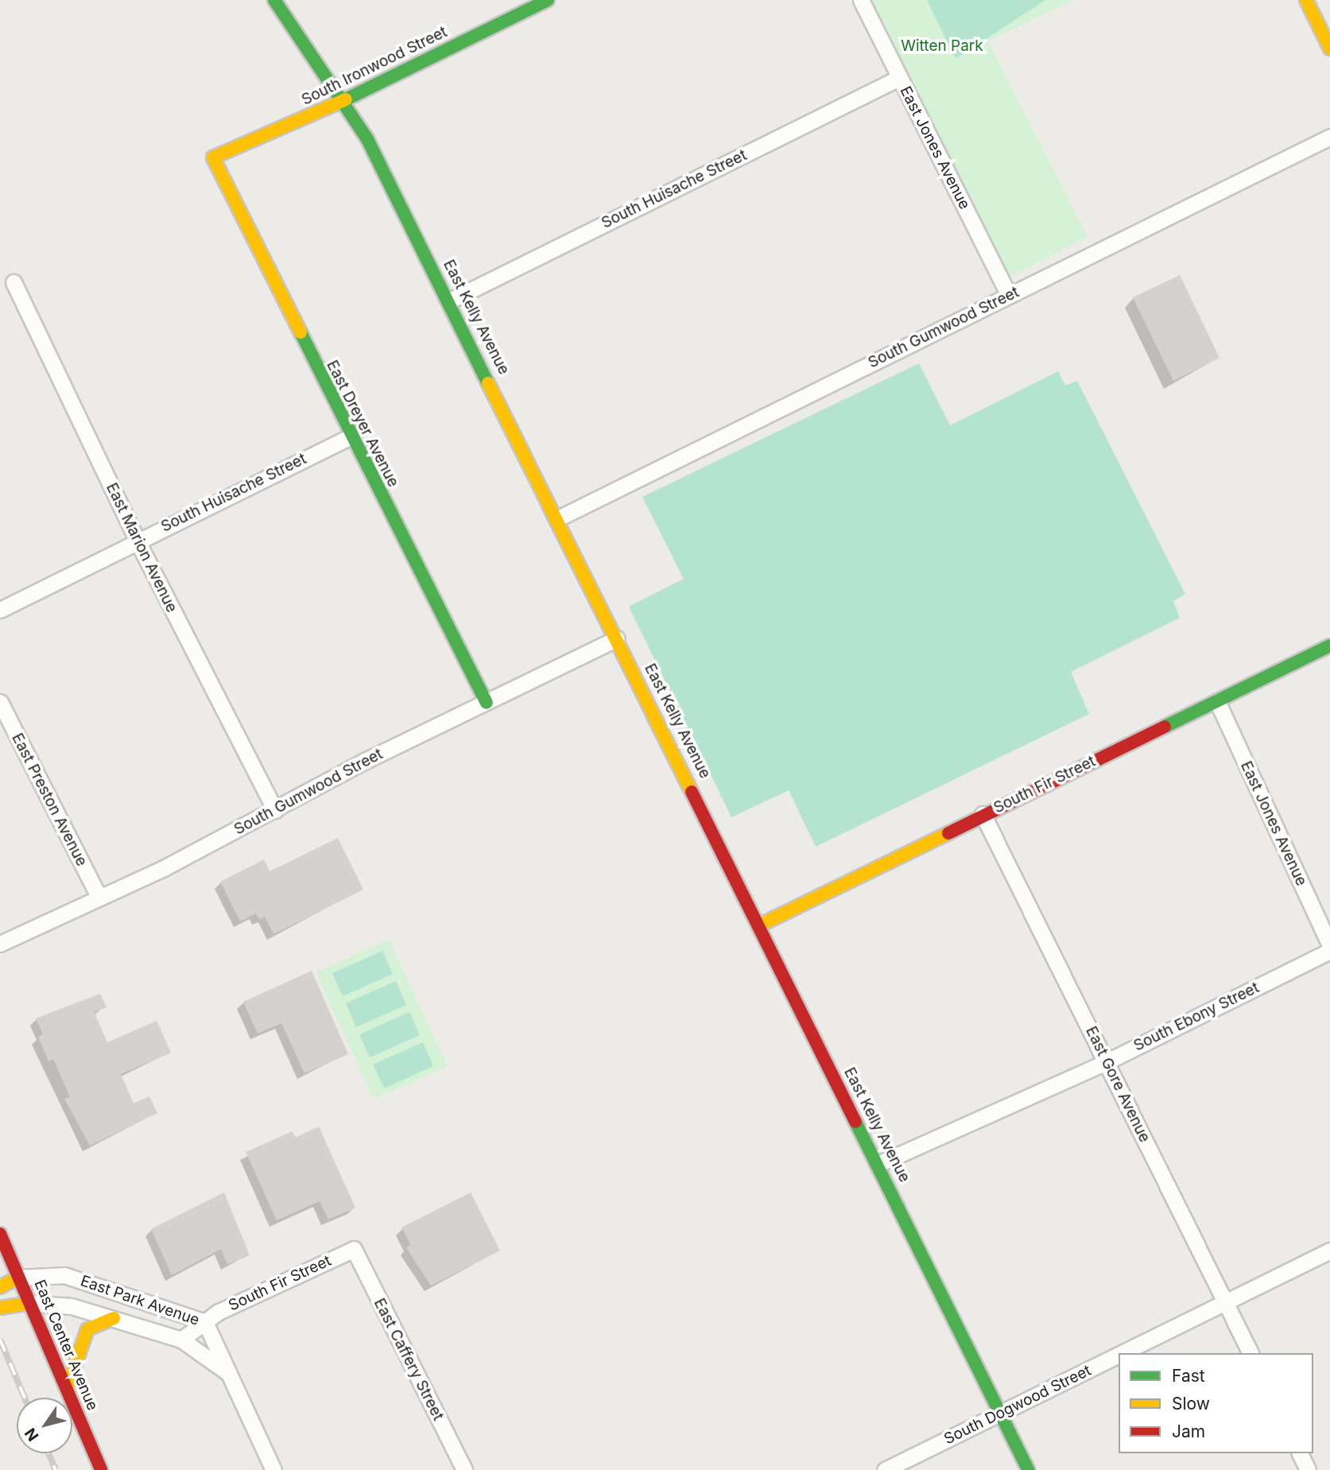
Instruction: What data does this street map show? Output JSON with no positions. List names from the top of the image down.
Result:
{
  "streets": {
    "street": [
      "South Ironwood Street",
      "East Jones Avenue",
      "South Huisache Street",
      "East Kelly Avenue",
      "South Gumwood Street",
      "East Dreyer Avenue",
      "East Marion Avenue",
      "South Fir Street",
      "East Preston Avenue",
      "South Ebony Street",
      "East Gore Avenue",
      "East Park Avenue",
      "East Center Avenue",
      "East Caffery Street",
      "South Dogwood Street"
    ]
  },
  "crossings": [
    ["South Ironwood Street", "East Kelly Avenue"],
    ["South Ironwood Street", "East Dreyer Avenue"],
    ["East Jones Avenue", "South Huisache Street"],
    ["East Jones Avenue", "South Gumwood Street"],
    ["East Jones Avenue", "South Fir Street"],
    ["South Huisache Street", "East Kelly Avenue"],
    ["South Huisache Street", "East Dreyer Avenue"],
    ["South Huisache Street", "East Marion Avenue"],
    ["East Kelly Avenue", "South Gumwood Street"],
    ["East Kelly Avenue", "South Fir Street"],
    ["East Kelly Avenue", "South Ebony Street"],
    ["East Kelly Avenue", "South Dogwood Street"],
    ["South Gumwood Street", "East Dreyer Avenue"],
    ["South Gumwood Street", "East Marion Avenue"],
    ["South Gumwood Street", "East Preston Avenue"],
    ["South Fir Street", "East Gore Avenue"],
    ["South Fir Street", "East Park Avenue"],
    ["South Fir Street", "East Caffery Street"],
    ["South Ebony Street", "East Gore Avenue"],
    ["East Gore Avenue", "South Dogwood Street"],
    ["East Park Avenue", "East Center Avenue"]
  ],
  "parks": ["Witten Park"],
  "legend": ["Fast", "Slow", "Jam"],
  "north": "bottom left"
}
